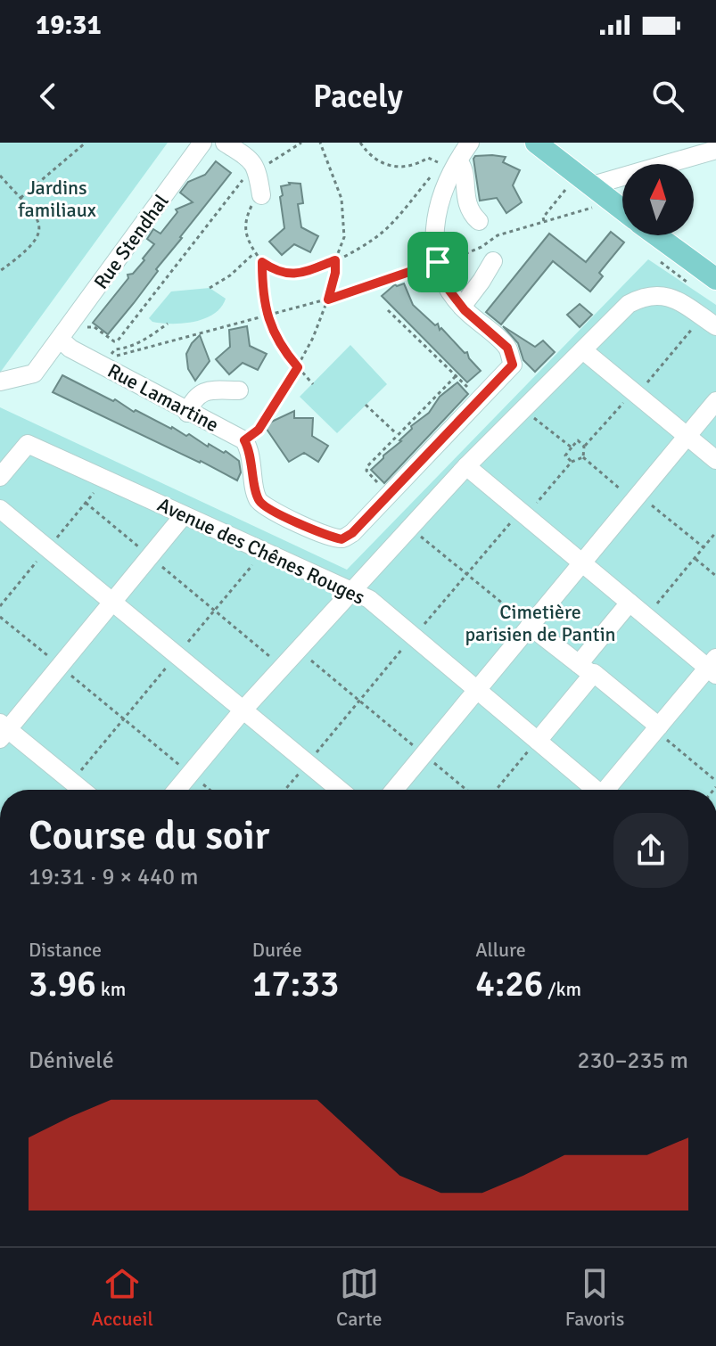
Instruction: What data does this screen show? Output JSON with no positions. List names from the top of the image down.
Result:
{
  "streets": {
    "street": ["Rue Stendhal", "Rue Lamartine", "Avenue des Chênes Rouges"]
  },
  "crossings": [
    ["Rue Stendhal", "Rue Lamartine"]
  ],
  "parks": ["Jardins familiaux", "Cimetière parisien de Pantin"],
  "north": "top",
  "page": {
    "status": "19:31",
    "header": "Pacely",
    "heading": ["Course du soir", "19:31 · 9 × 440 m"],
    "stats": [
      ["Distance", "3.96 km"],
      ["Durée", "17:33"],
      ["Allure", "4:26 /km"]
    ],
    "chart": ["Dénivelé", "230–235 m"],
    "tabs": ["Accueil", "Carte", "Favoris"]
  }
}
